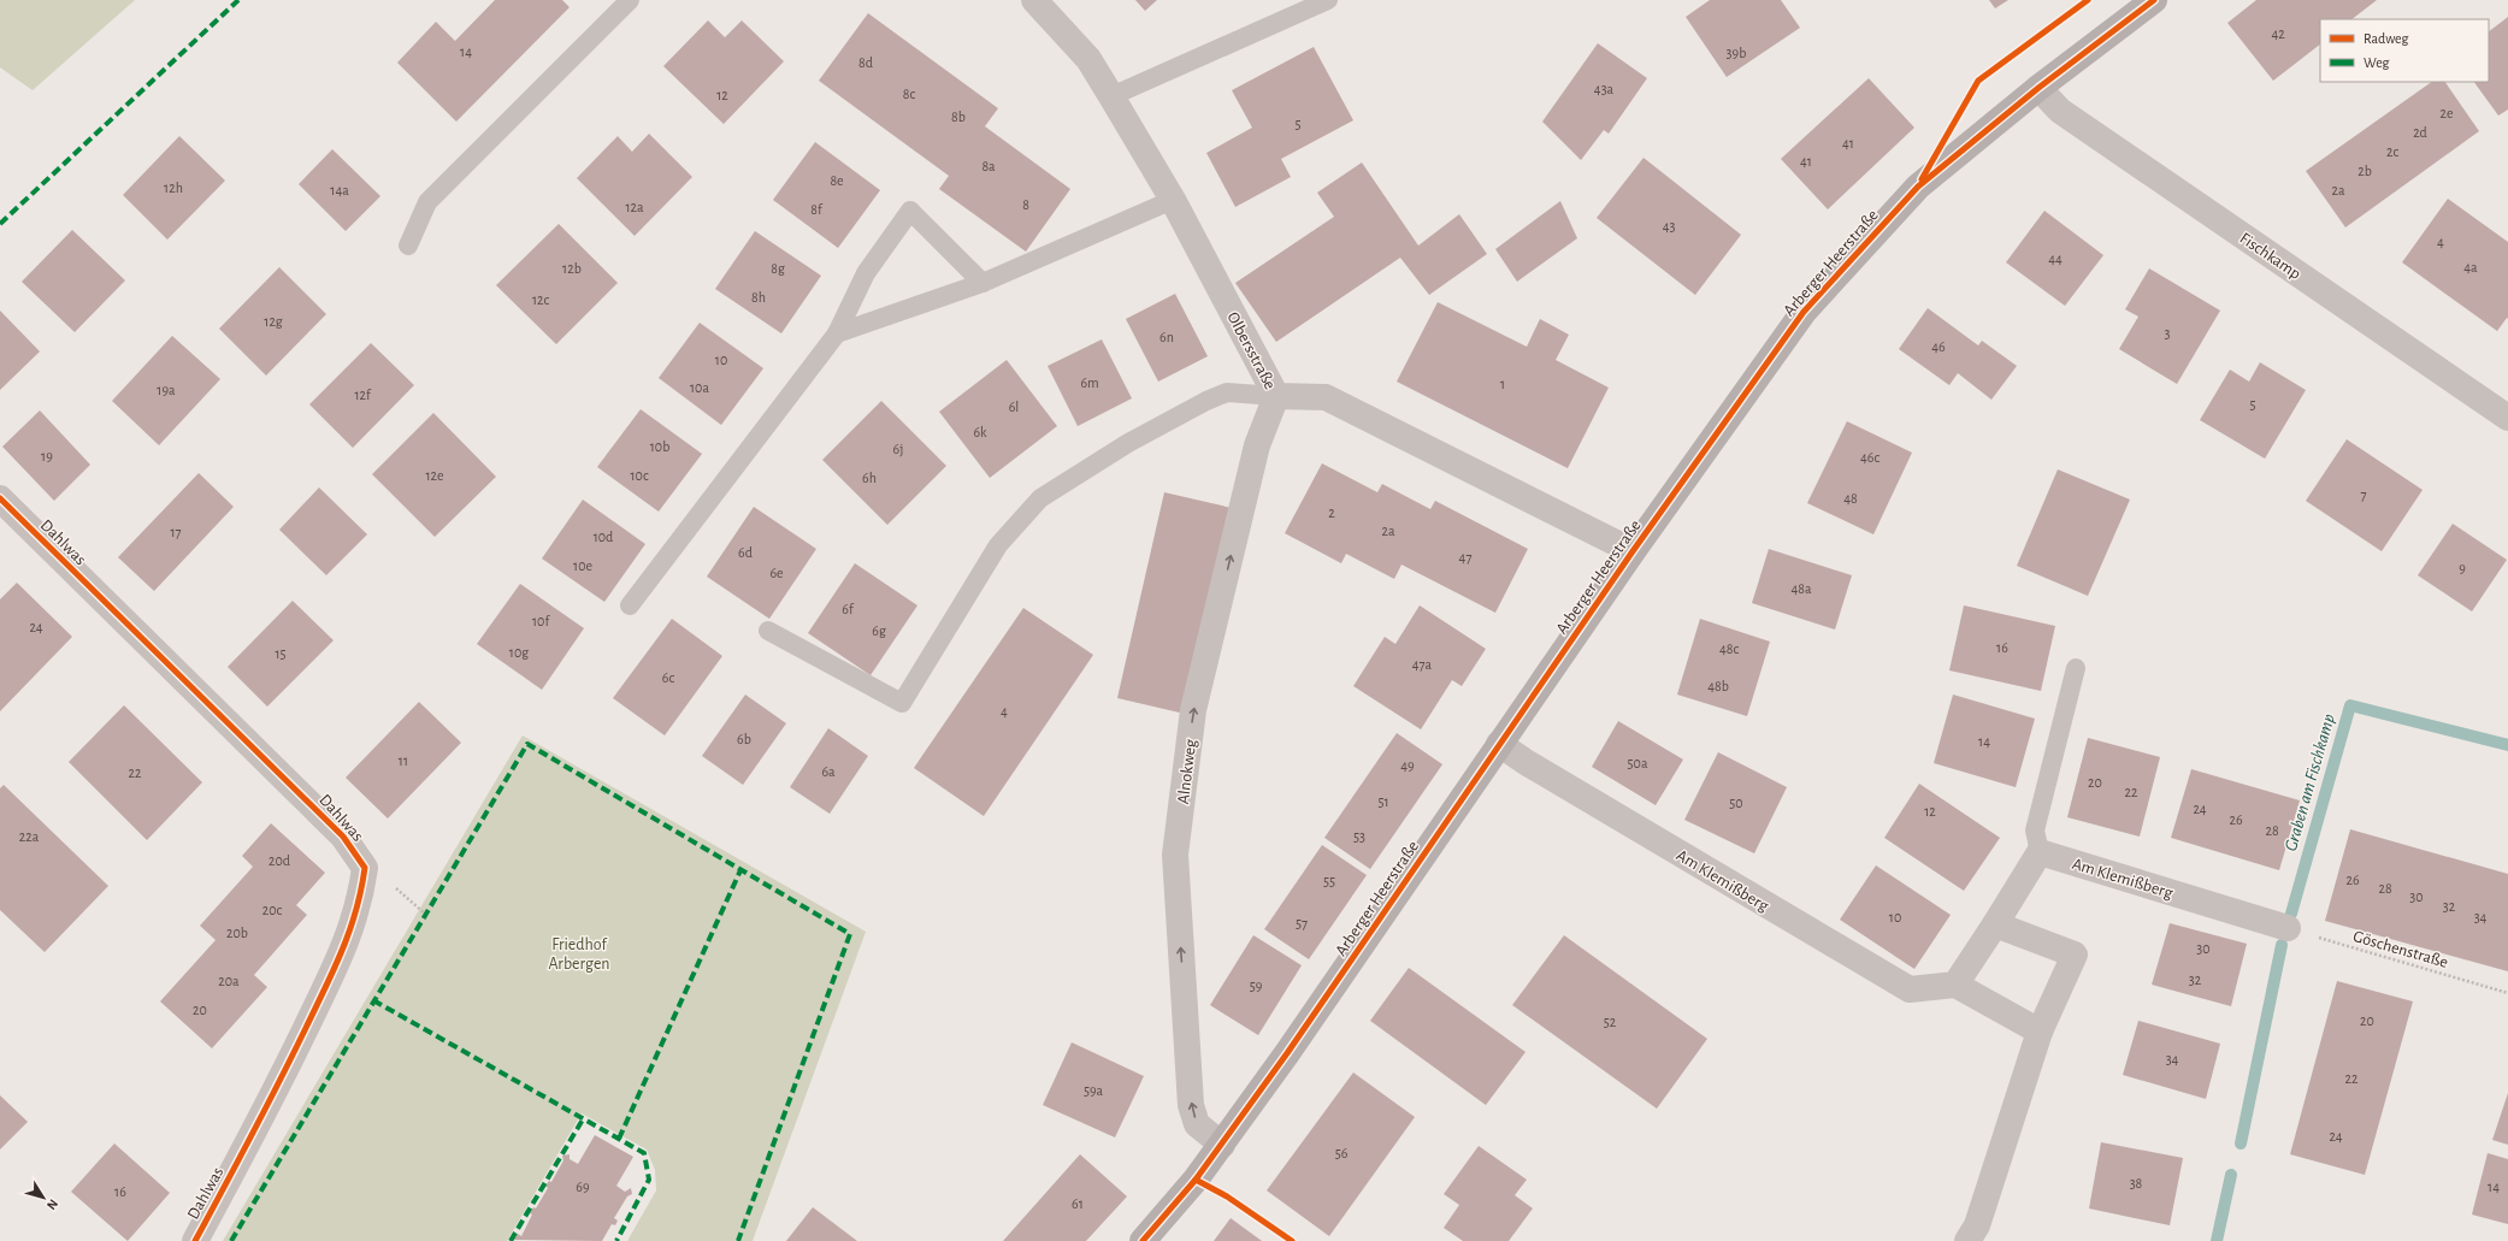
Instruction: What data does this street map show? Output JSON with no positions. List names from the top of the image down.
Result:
{
  "streets": {
    "main road": ["Arberger Heerstraße"],
    "street": [
      "Fischkamp",
      "Olbersstraße",
      "Dahlwas",
      "Alnokweg",
      "Am Klemißberg"
    ],
    "path": ["Göschenstraße"]
  },
  "crossings": [
    ["Fischkamp", "Arberger Heerstraße"],
    ["Arberger Heerstraße", "Olbersstraße"],
    ["Arberger Heerstraße", "Alnokweg"],
    ["Arberger Heerstraße", "Am Klemißberg"],
    ["Olbersstraße", "Alnokweg"],
    ["Am Klemißberg", "Göschenstraße"]
  ],
  "one_way": ["Alnokweg"],
  "water": ["Graben am Fischkamp"],
  "parks": ["Friedhof Arbergen"],
  "house_numbers": [
    "42",
    "14",
    "39b",
    "8d",
    "43a",
    "8c",
    "12",
    "2e",
    "8b",
    "5",
    "2d",
    "41",
    "2c",
    "41",
    "8a",
    "2b",
    "8e",
    "12h",
    "14a",
    "2a",
    "8",
    "12a",
    "8f",
    "43",
    "4",
    "44",
    "4a",
    "12b",
    "8g",
    "8h",
    "12c",
    "12g",
    "3",
    "6n",
    "46",
    "10",
    "6m",
    "1",
    "10a",
    "19a",
    "12f",
    "5",
    "6l",
    "6k",
    "10b",
    "6j",
    "19",
    "46c",
    "12e",
    "10c",
    "6h",
    "7",
    "48",
    "2",
    "2a",
    "17",
    "10d",
    "6d",
    "47",
    "10e",
    "9",
    "6e",
    "48a",
    "6f",
    "10f",
    "24",
    "6g",
    "16",
    "48c",
    "10g",
    "15",
    "47a",
    "6c",
    "48b",
    "4",
    "6b",
    "14",
    "11",
    "50a",
    "49",
    "6a",
    "22",
    "20",
    "22",
    "51",
    "50",
    "24",
    "12",
    "26",
    "28",
    "22a",
    "53",
    "20d",
    "26",
    "55",
    "28",
    "30",
    "32",
    "20c",
    "10",
    "34",
    "57",
    "20b",
    "30",
    "32",
    "20a",
    "59",
    "20",
    "20",
    "52",
    "34",
    "22",
    "59a",
    "24",
    "56",
    "38",
    "69",
    "14",
    "16",
    "61"
  ],
  "legend": ["Radweg", "Weg"],
  "north": "bottom right"
}
